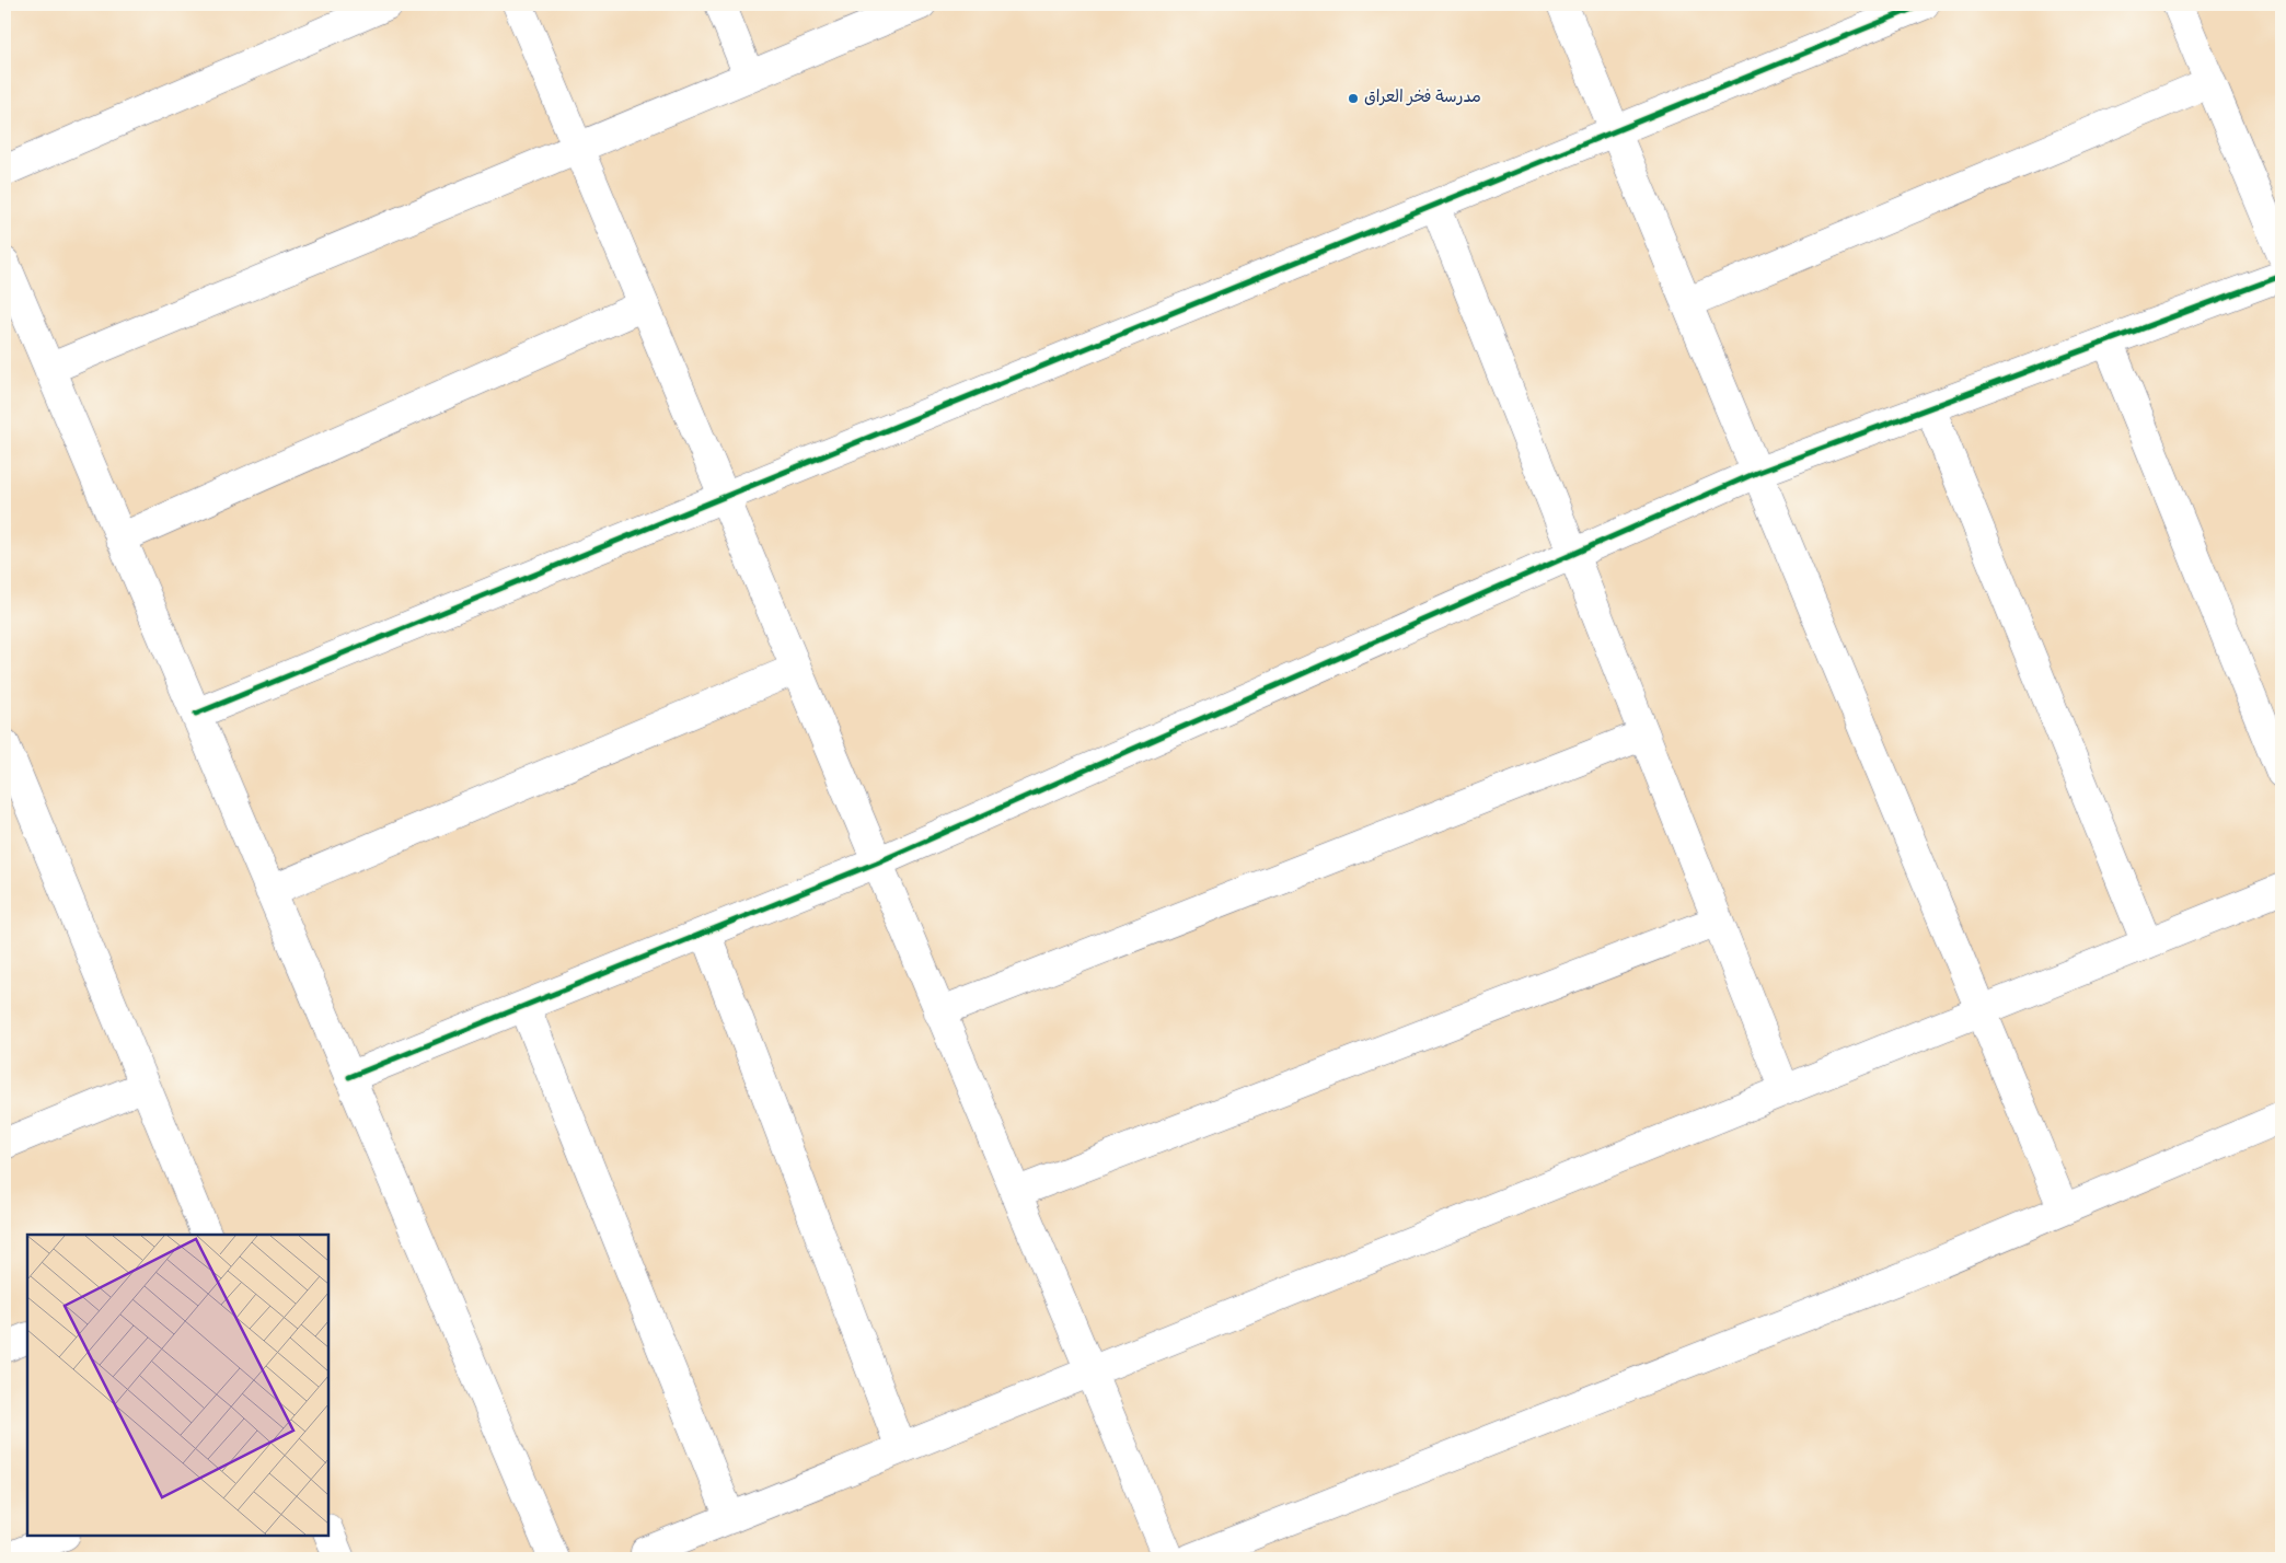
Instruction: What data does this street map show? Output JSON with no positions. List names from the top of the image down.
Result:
{
  "places": ["مدرسة فخر العراق"]
}
